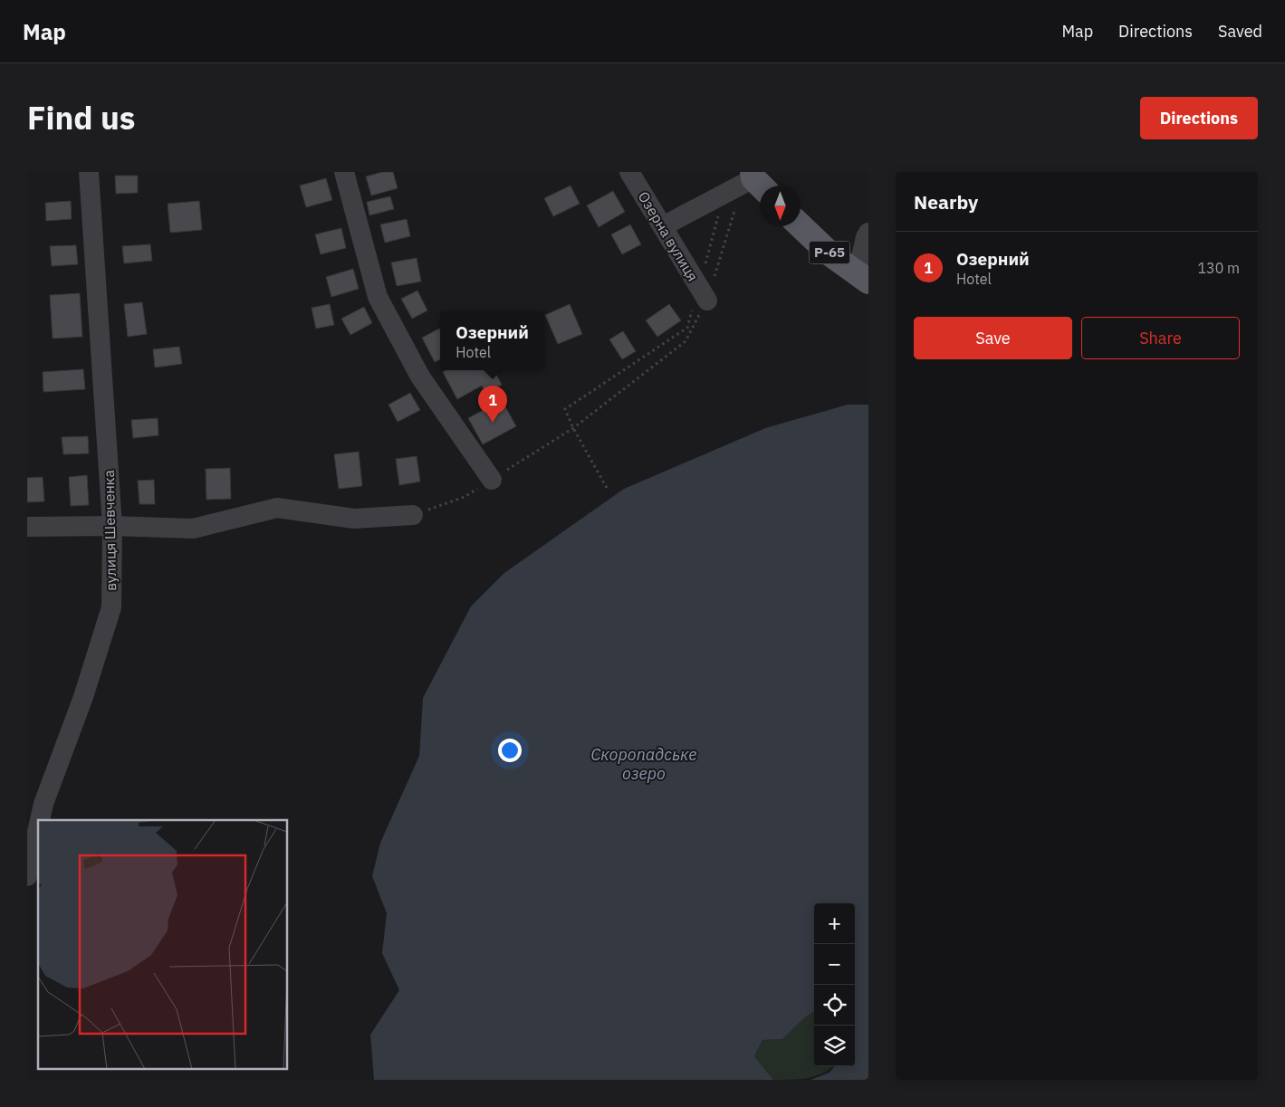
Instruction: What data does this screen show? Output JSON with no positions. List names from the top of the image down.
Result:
{
  "streets": {
    "main road": ["Р-65"],
    "street": ["Озерна вулиця", "вулиця Шевченка"]
  },
  "water": ["Скоропадське озеро"],
  "north": "bottom",
  "page": {
    "header": "Map",
    "nav": ["Map", "Directions", "Saved"],
    "title": "Find us",
    "buttons": [
      "Directions",
      ["Save", "Share"]
    ],
    "heading": "Nearby",
    "list": [
      {
        "mark": "1",
        "name": "Озерний",
        "note": "Hotel",
        "value": "130 m"
      }
    ],
    "popup": ["Озерний", "Hotel"],
    "pins": "1",
    "map_buttons": ["+", "−"]
  }
}
